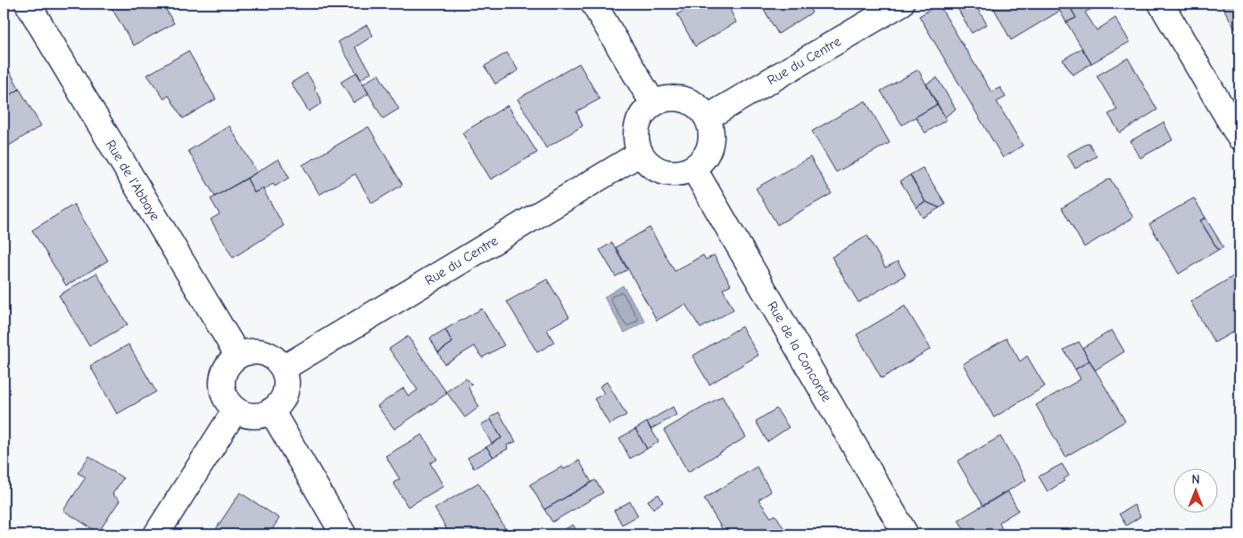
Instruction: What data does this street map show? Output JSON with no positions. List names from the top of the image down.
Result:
{
  "streets": {
    "street": ["Rue du Centre", "Rue de l'Abbaye", "Rue de la Concorde"]
  },
  "crossings": [
    ["Rue du Centre", "Rue de l'Abbaye"],
    ["Rue du Centre", "Rue de la Concorde"]
  ],
  "north": "top"
}
